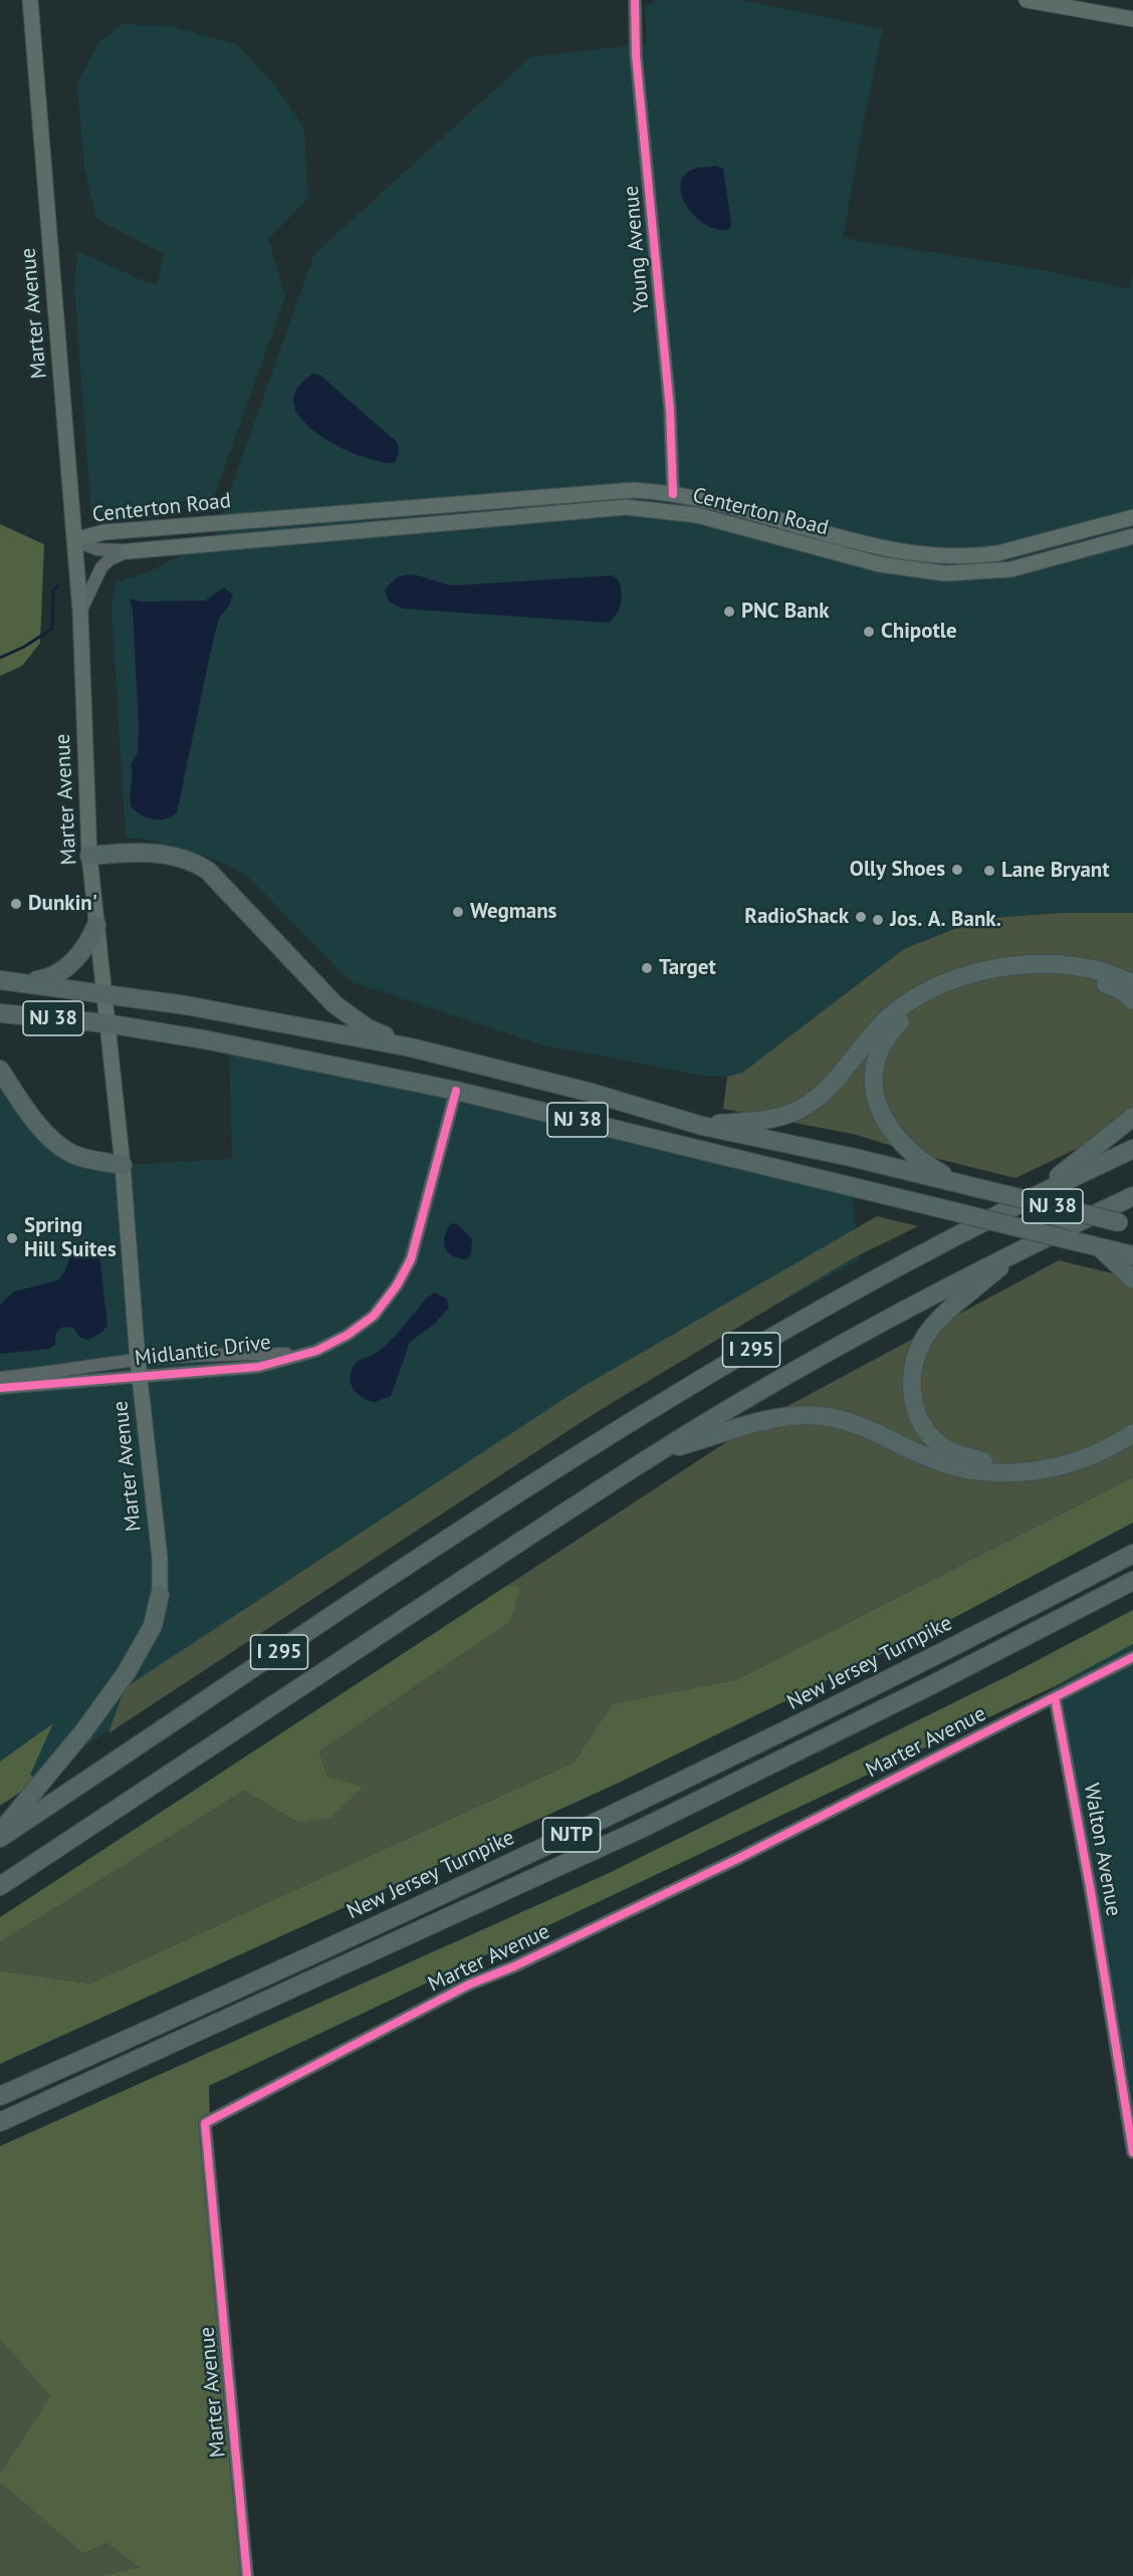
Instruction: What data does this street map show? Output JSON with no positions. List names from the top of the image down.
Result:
{
  "streets": {
    "highway": [
      "NJ 38",
      "I 295",
      "New Jersey Turnpike",
      "NJTP"
    ],
    "main road": ["Marter Avenue", "Centerton Road"],
    "street": ["Young Avenue", "Midlantic Drive", "Walton Avenue"]
  },
  "crossings": [
    ["Young Avenue", "Centerton Road"],
    ["Marter Avenue", "Centerton Road"],
    ["Marter Avenue", "NJ 38"],
    ["Marter Avenue", "Midlantic Drive"],
    ["Marter Avenue", "Walton Avenue"],
    ["NJ 38", "Midlantic Drive"]
  ],
  "places": [
    "PNC Bank",
    "Chipotle",
    "Olly Shoes",
    "Lane Bryant",
    "Dunkin'",
    "Wegmans",
    "RadioShack",
    "Jos. A. Bank.",
    "Target",
    "Spring Hill Suites"
  ]
}
